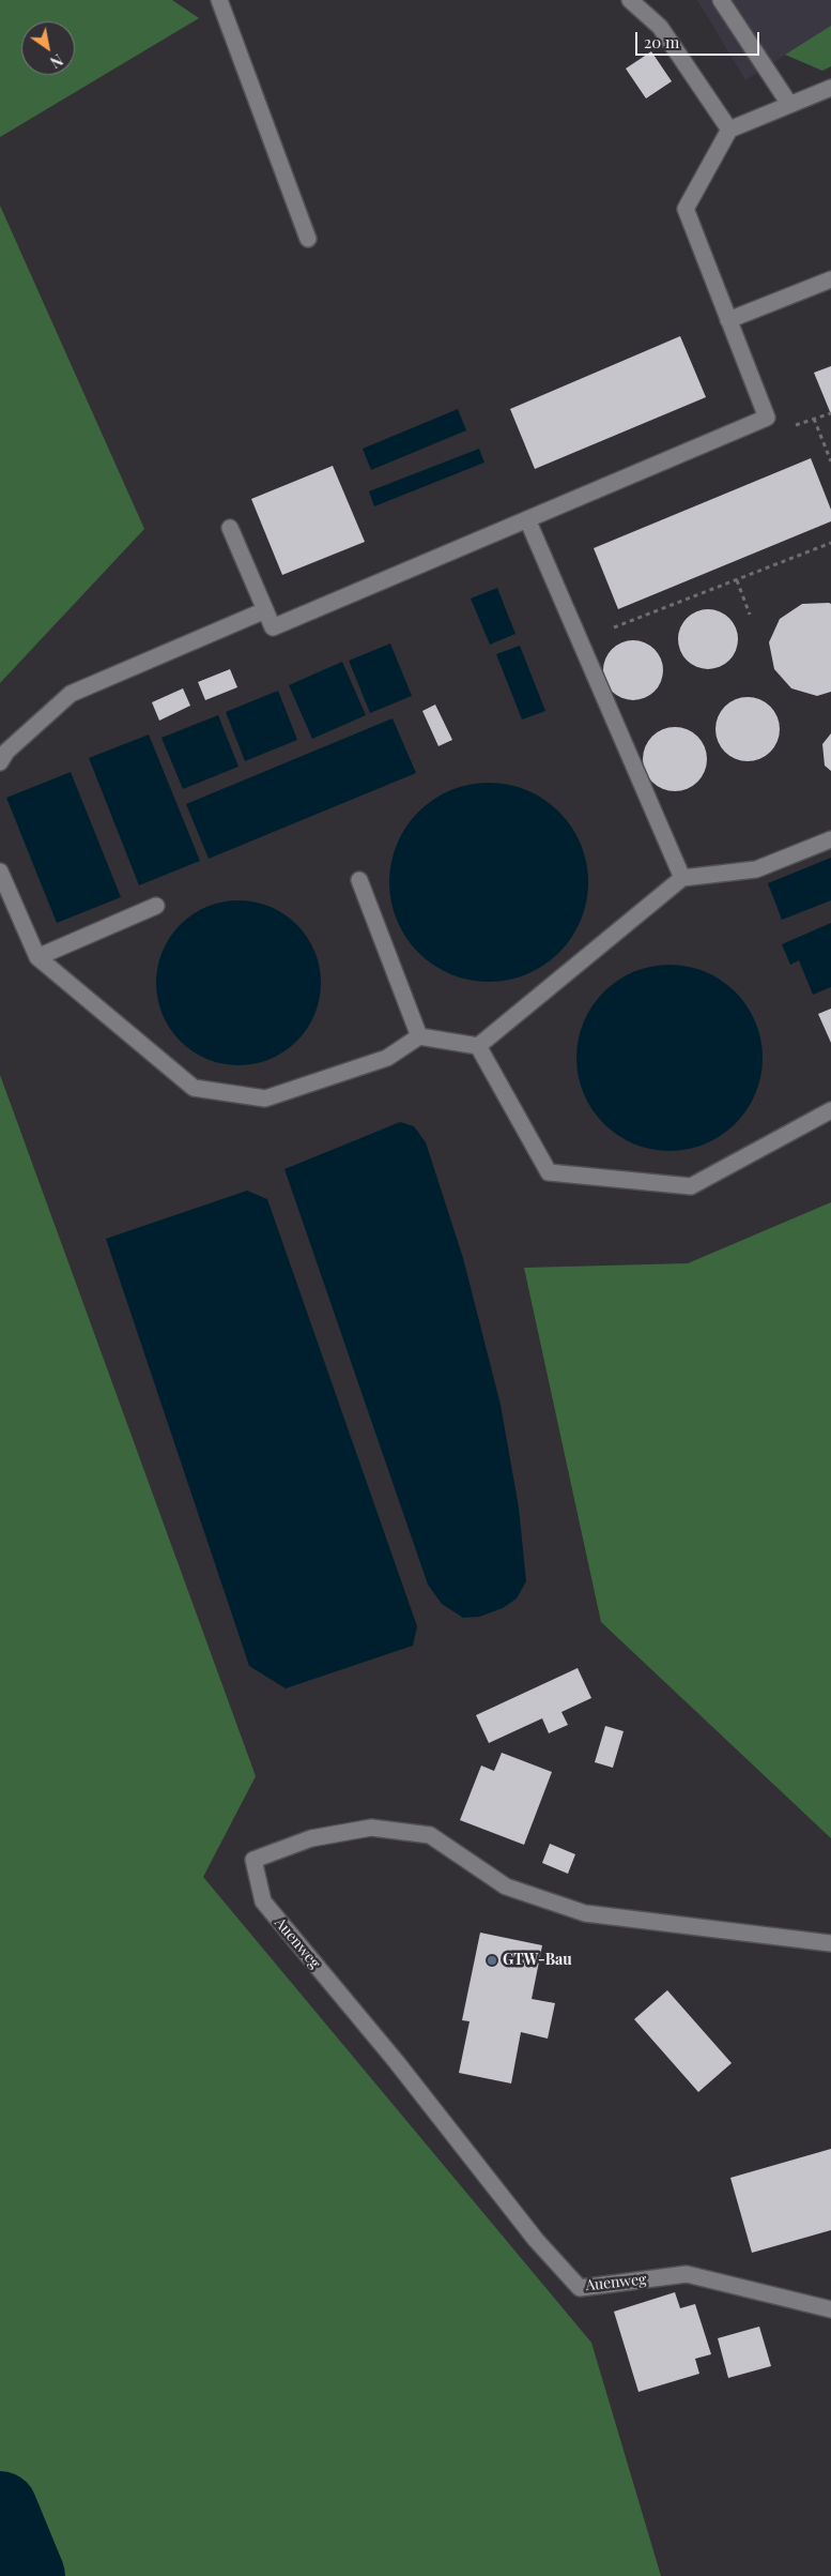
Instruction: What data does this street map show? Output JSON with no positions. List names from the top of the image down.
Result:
{
  "streets": {
    "street": ["Auenweg"]
  },
  "places": ["GTW-Bau"],
  "scale_bar": "20 m",
  "north": "bottom right"
}
